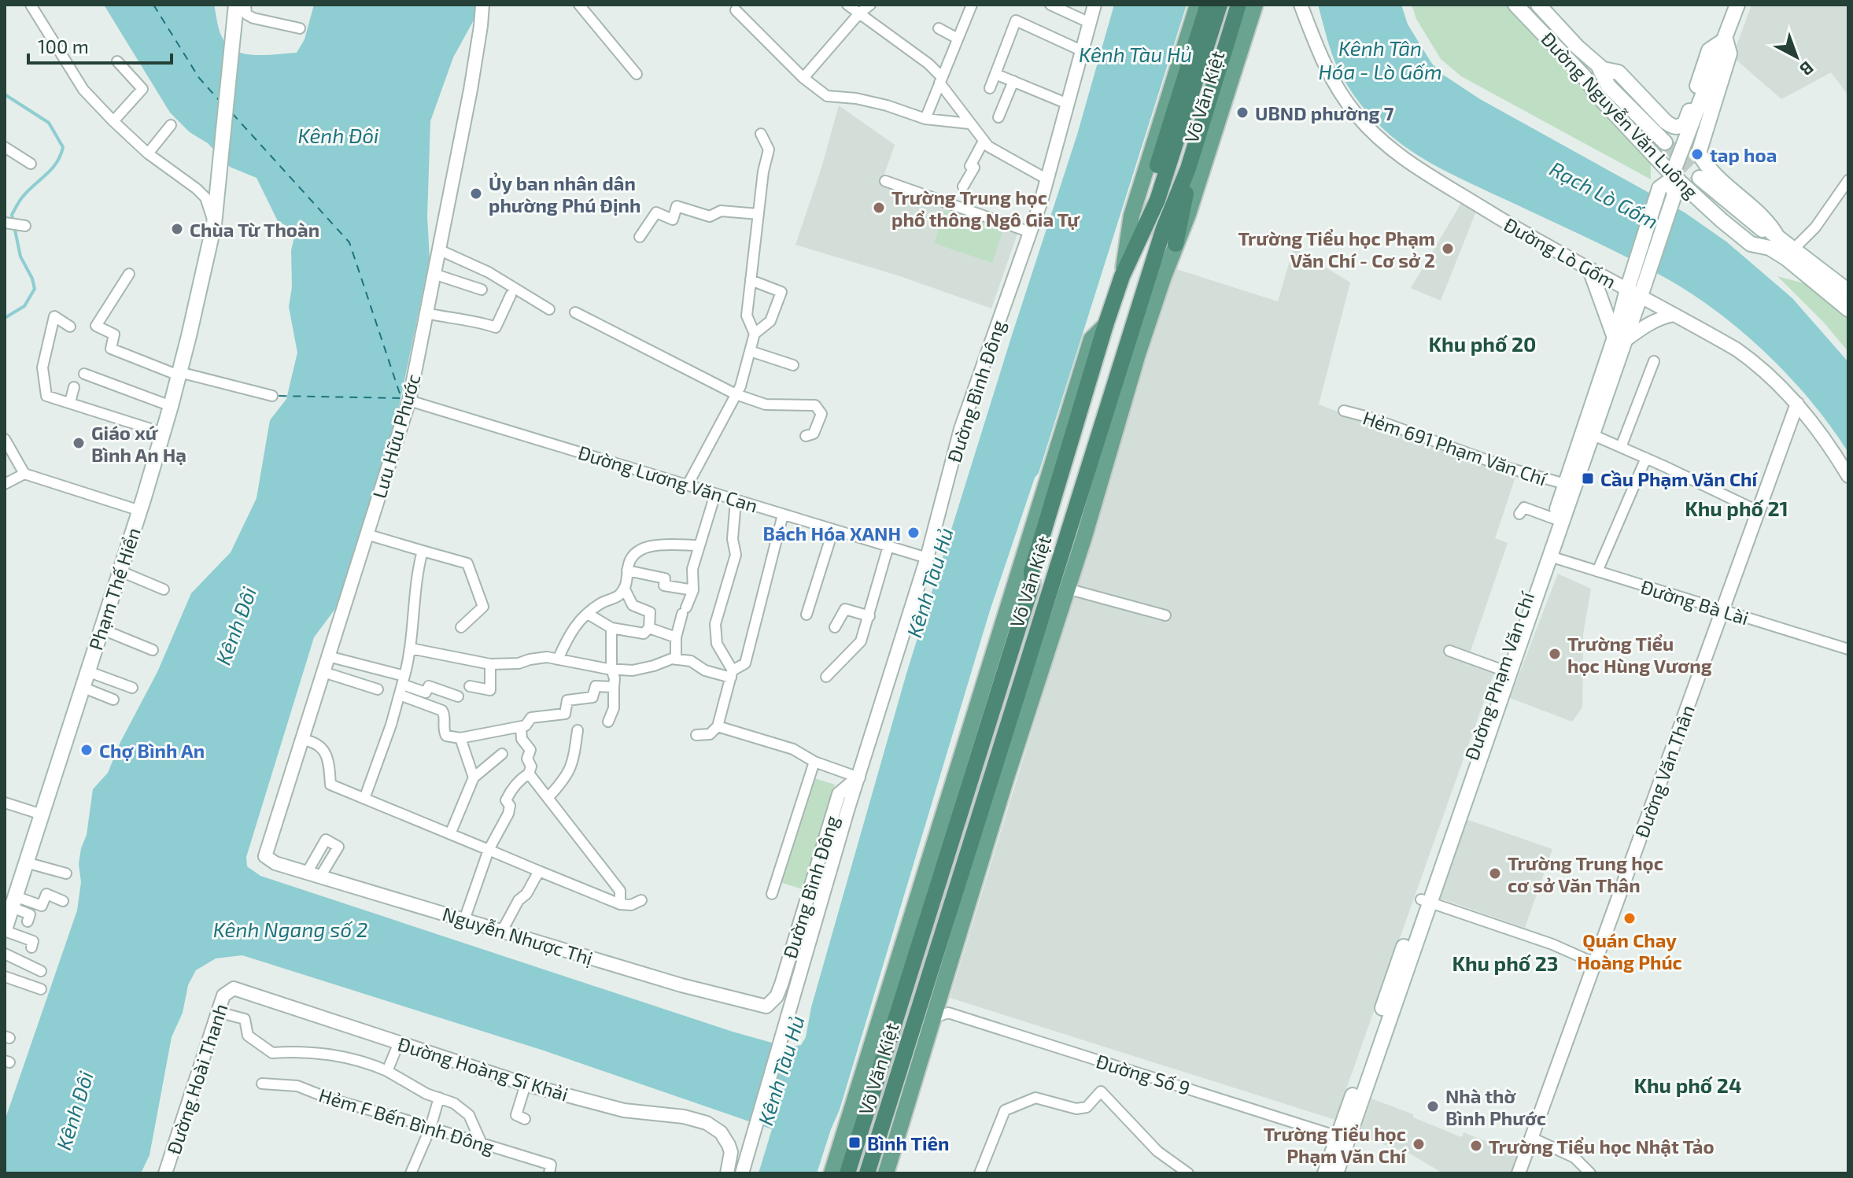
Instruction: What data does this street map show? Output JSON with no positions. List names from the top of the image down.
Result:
{
  "streets": {
    "highway": ["Võ Văn Kiệt"],
    "main road": ["Đường Nguyễn Văn Luông", "Phạm Thế Hiển", "Đường Phạm Văn Chí"],
    "street": [
      "Đường Lò Gốm",
      "Đường Bình Đông",
      "Lưu Hữu Phước",
      "Hẻm 691 Phạm Văn Chí",
      "Đường Lương Văn Can",
      "Đường Bà Lài",
      "Đường Văn Thân",
      "Nguyễn Nhược Thị",
      "Đường Hoàng Sĩ Khải",
      "Đường Số 9",
      "Đường Hoài Thanh",
      "Hẻm F Bến Bình Đông"
    ]
  },
  "crossings": [
    ["Đường Nguyễn Văn Luông", "Đường Phạm Văn Chí"],
    ["Đường Lò Gốm", "Đường Phạm Văn Chí"],
    ["Đường Lò Gốm", "Đường Văn Thân"],
    ["Đường Bình Đông", "Đường Lương Văn Can"],
    ["Đường Bình Đông", "Nguyễn Nhược Thị"],
    ["Lưu Hữu Phước", "Đường Lương Văn Can"],
    ["Lưu Hữu Phước", "Nguyễn Nhược Thị"],
    ["Hẻm 691 Phạm Văn Chí", "Đường Phạm Văn Chí"],
    ["Đường Bà Lài", "Đường Phạm Văn Chí"],
    ["Đường Bà Lài", "Đường Văn Thân"],
    ["Đường Phạm Văn Chí", "Đường Số 9"],
    ["Đường Hoàng Sĩ Khải", "Đường Hoài Thanh"]
  ],
  "districts": [
    "Khu phố 20",
    "Khu phố 21",
    "Khu phố 23",
    "Khu phố 24"
  ],
  "water": [
    "Kênh Tân Hóa - Lò Gốm",
    "Kênh Tàu Hủ",
    "Kênh Đôi",
    "Rạch Lò Gốm",
    "Kênh Ngang số 2"
  ],
  "places": {
    "other": [
      "UBND phường 7",
      "tap hoa",
      "Ủy ban nhân dân phường Phú Định",
      "Trường Trung học phổ thông Ngô Gia Tự",
      "Chùa Từ Thoàn",
      "Trường Tiểu học Phạm Văn Chí - Cơ sở 2",
      "Giáo xứ Bình An Hạ",
      "Bách Hóa XANH",
      "Trường Tiểu học Hùng Vương",
      "Chợ Bình An",
      "Trường Trung học cơ sở Văn Thân",
      "Quán Chay Hoàng Phúc",
      "Nhà thờ Bình Phước",
      "Trường Tiểu học Phạm Văn Chí",
      "Trường Tiểu học Nhật Tảo"
    ],
    "transit": ["Cầu Phạm Văn Chí", "Bình Tiên"]
  },
  "scale_bar": "100 m",
  "north": "bottom right"
}
